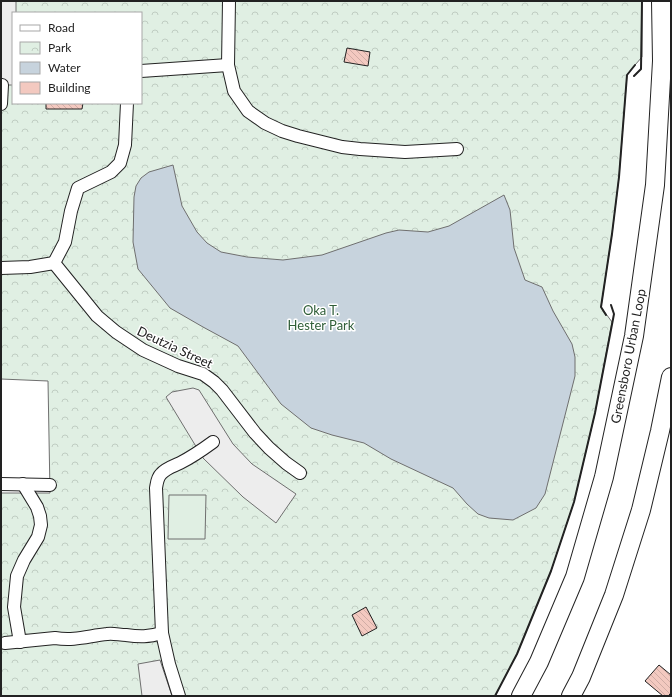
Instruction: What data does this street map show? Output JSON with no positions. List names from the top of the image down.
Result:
{
  "streets": {
    "highway": ["Greensboro Urban Loop"],
    "street": ["Deutzia Street"]
  },
  "parks": ["Oka T. Hester Park"],
  "legend": [
    "Road",
    "Park",
    "Water",
    "Building"
  ]
}
